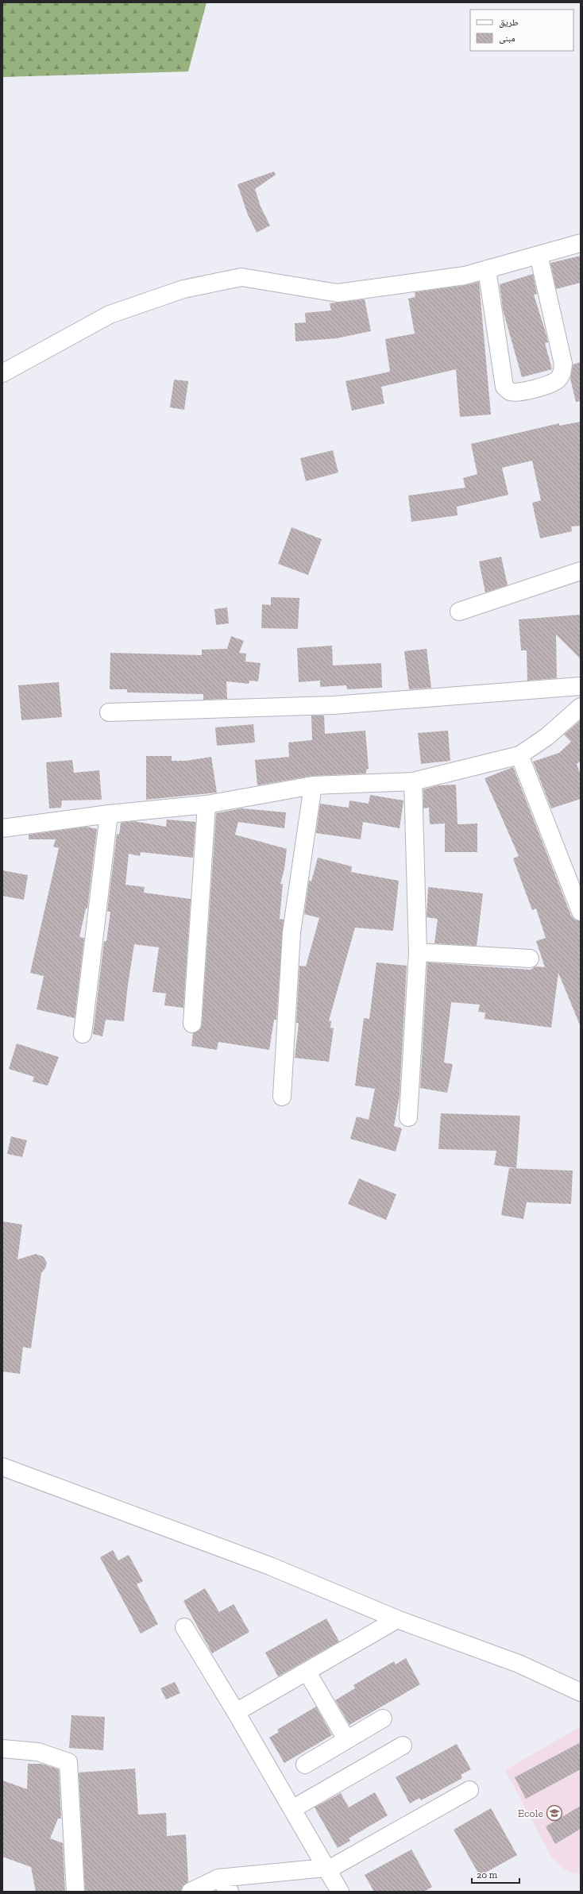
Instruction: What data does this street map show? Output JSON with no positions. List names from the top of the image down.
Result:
{
  "places": {
    "school or university": ["Ecole"]
  },
  "legend": ["طريق", "مبنى"],
  "scale_bar": "20 m"
}
